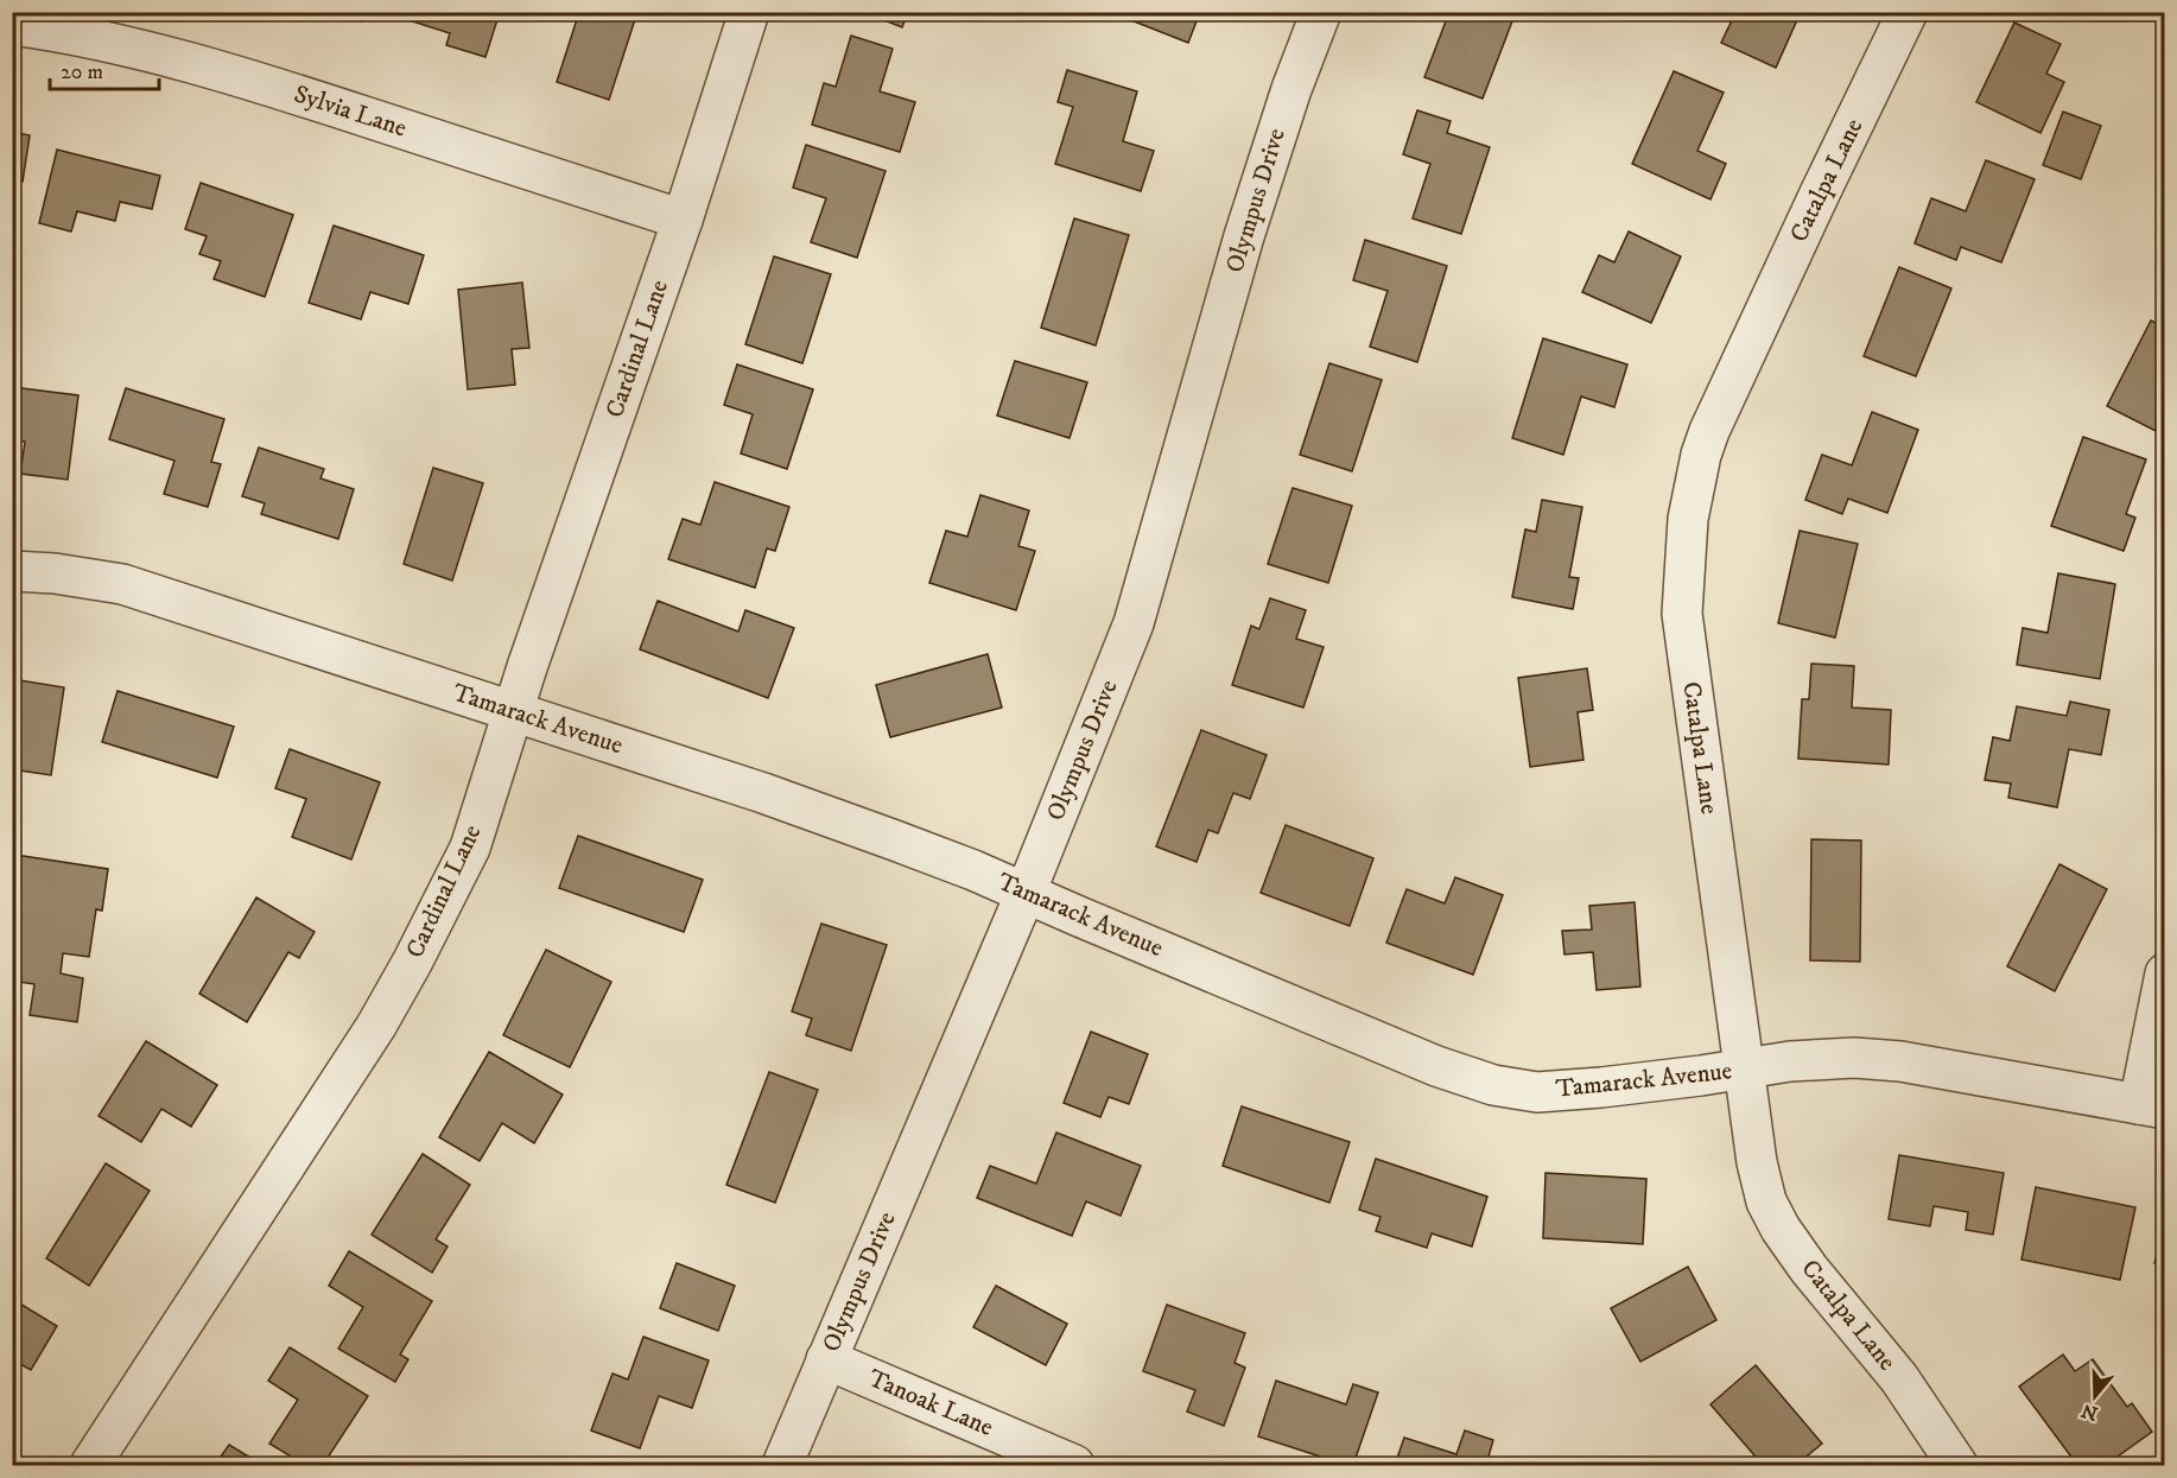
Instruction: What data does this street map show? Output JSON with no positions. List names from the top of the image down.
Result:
{
  "streets": {
    "street": [
      "Sylvia Lane",
      "Catalpa Lane",
      "Olympus Drive",
      "Cardinal Lane",
      "Tamarack Avenue",
      "Tanoak Lane"
    ]
  },
  "crossings": [
    ["Sylvia Lane", "Cardinal Lane"],
    ["Catalpa Lane", "Tamarack Avenue"],
    ["Olympus Drive", "Tamarack Avenue"],
    ["Olympus Drive", "Tanoak Lane"],
    ["Cardinal Lane", "Tamarack Avenue"]
  ],
  "scale_bar": "20 m",
  "north": "bottom"
}
